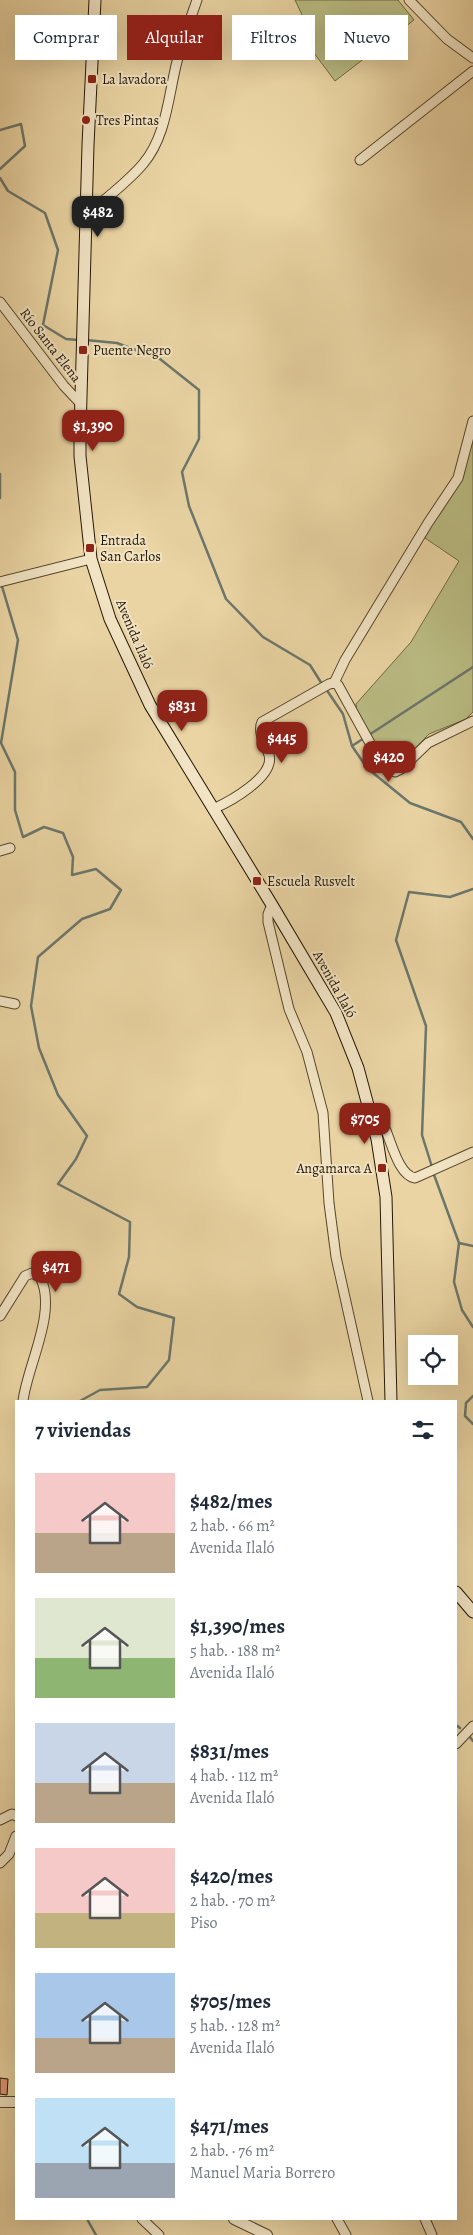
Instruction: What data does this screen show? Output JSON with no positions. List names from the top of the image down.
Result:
{
  "streets": {
    "main road": ["Avenida Ilaló"],
    "street": ["Río Santa Elena"]
  },
  "crossings": [
    ["Río Santa Elena", "Avenida Ilaló"]
  ],
  "places": {
    "transit": [
      "La lavadora",
      "Puente Negro",
      "Entrada San Carlos",
      "Escuela Rusvelt",
      "Angamarca A"
    ],
    "other": ["Tres Pintas"]
  },
  "page": {
    "chip": [
      "Comprar",
      "Alquilar",
      "Filtros",
      "Nuevo"
    ],
    "price": [
      "$482",
      "$1,390",
      "$831",
      "$445",
      "$420",
      "$705",
      "$471"
    ],
    "heading": "7 viviendas",
    "list": [
      {
        "name": "$482/mes",
        "note": "2 hab. · 66 m² · Avenida Ilaló"
      },
      {
        "name": "$1,390/mes",
        "note": "5 hab. · 188 m² · Avenida Ilaló"
      },
      {
        "name": "$831/mes",
        "note": "4 hab. · 112 m² · Avenida Ilaló"
      },
      {
        "name": "$420/mes",
        "note": "2 hab. · 70 m² · Piso"
      },
      {
        "name": "$705/mes",
        "note": "5 hab. · 128 m² · Avenida Ilaló"
      },
      {
        "name": "$471/mes",
        "note": "2 hab. · 76 m² · Manuel Maria Borrero"
      }
    ]
  }
}
